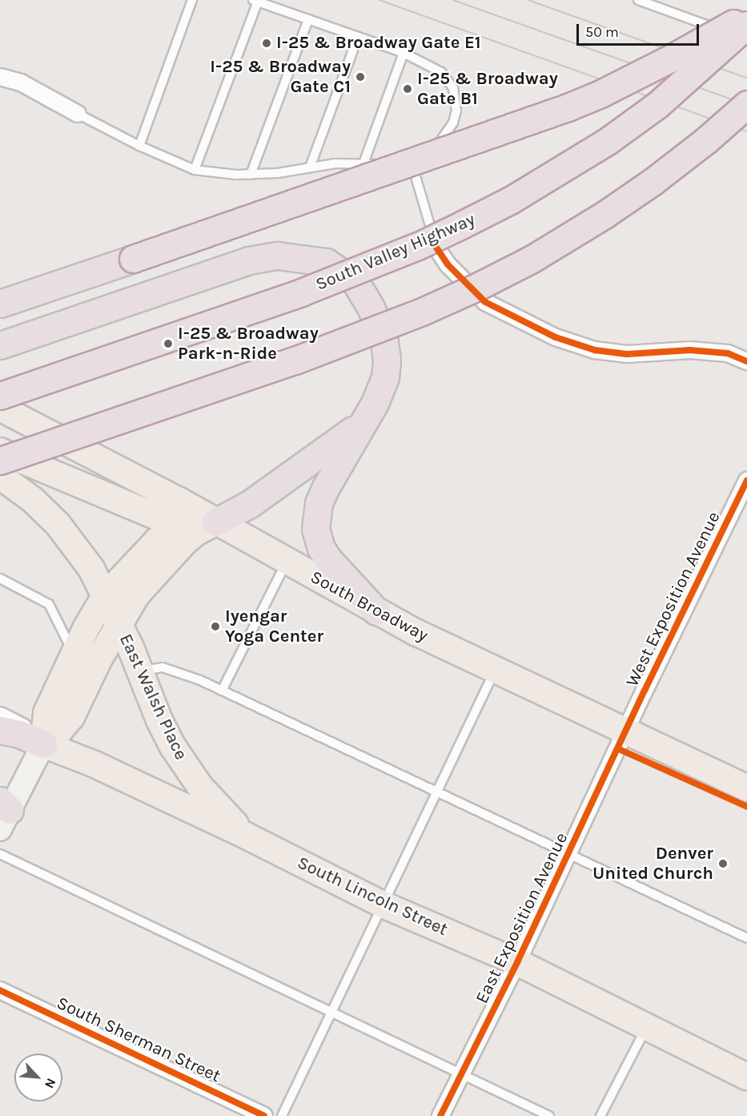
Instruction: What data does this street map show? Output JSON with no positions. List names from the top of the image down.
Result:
{
  "streets": {
    "highway": ["South Valley Highway"],
    "main road": ["South Broadway", "East Walsh Place", "South Lincoln Street"],
    "street": ["West Exposition Avenue", "East Exposition Avenue", "South Sherman Street"]
  },
  "crossings": [
    ["West Exposition Avenue", "South Broadway"],
    ["West Exposition Avenue", "East Exposition Avenue"],
    ["South Broadway", "East Exposition Avenue"],
    ["East Walsh Place", "South Lincoln Street"],
    ["South Lincoln Street", "East Exposition Avenue"]
  ],
  "places": [
    "I-25 & Broadway Gate E1",
    "I-25 & Broadway Gate C1",
    "I-25 & Broadway Gate B1",
    "I-25 & Broadway Park-n-Ride",
    "Iyengar Yoga Center",
    "Denver United Church"
  ],
  "scale_bar": "50 m",
  "north": "bottom right"
}
